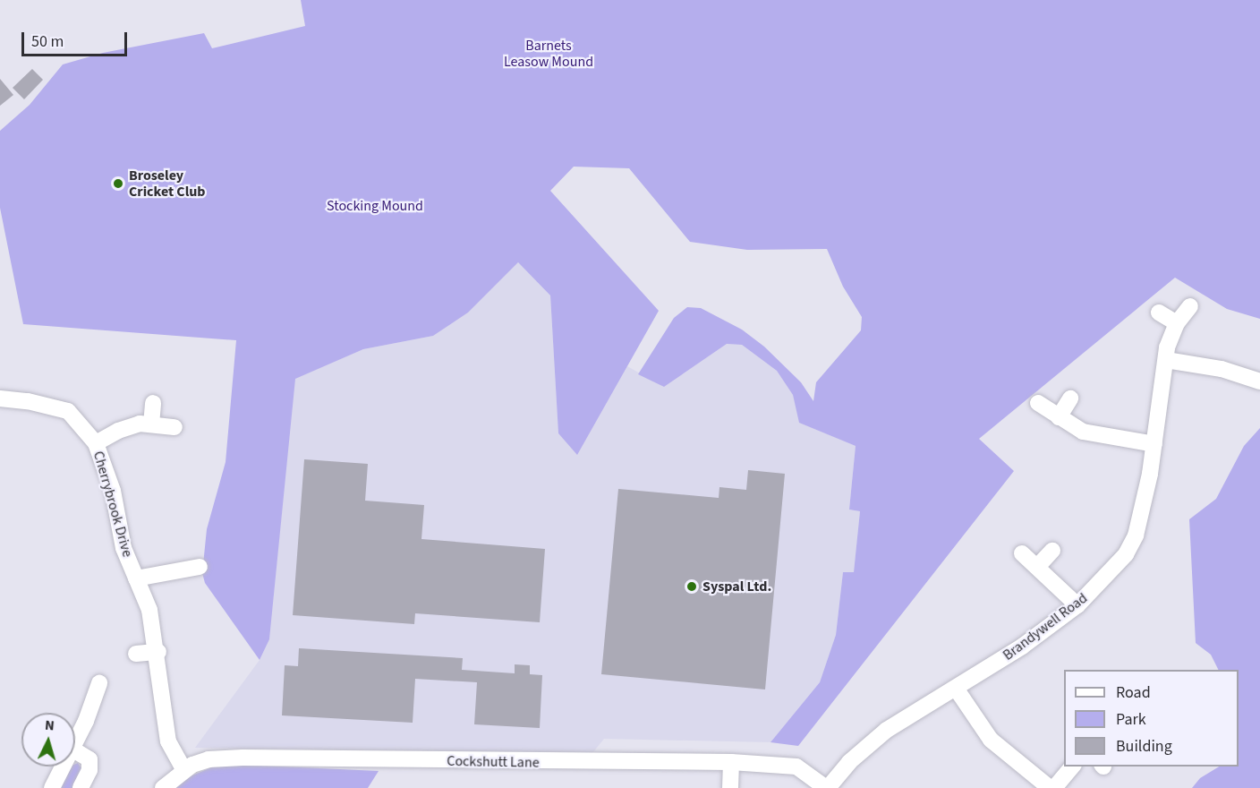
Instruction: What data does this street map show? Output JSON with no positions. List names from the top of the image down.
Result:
{
  "streets": {
    "street": ["Cherrybrook Drive", "Brandywell Road", "Cockshutt Lane"]
  },
  "crossings": [
    ["Cherrybrook Drive", "Cockshutt Lane"],
    ["Brandywell Road", "Cockshutt Lane"]
  ],
  "parks": ["Barnets Leasow Mound", "Stocking Mound"],
  "places": ["Broseley Cricket Club", "Syspal Ltd."],
  "legend": ["Road", "Park", "Building"],
  "scale_bar": "50 m",
  "north": "top"
}
